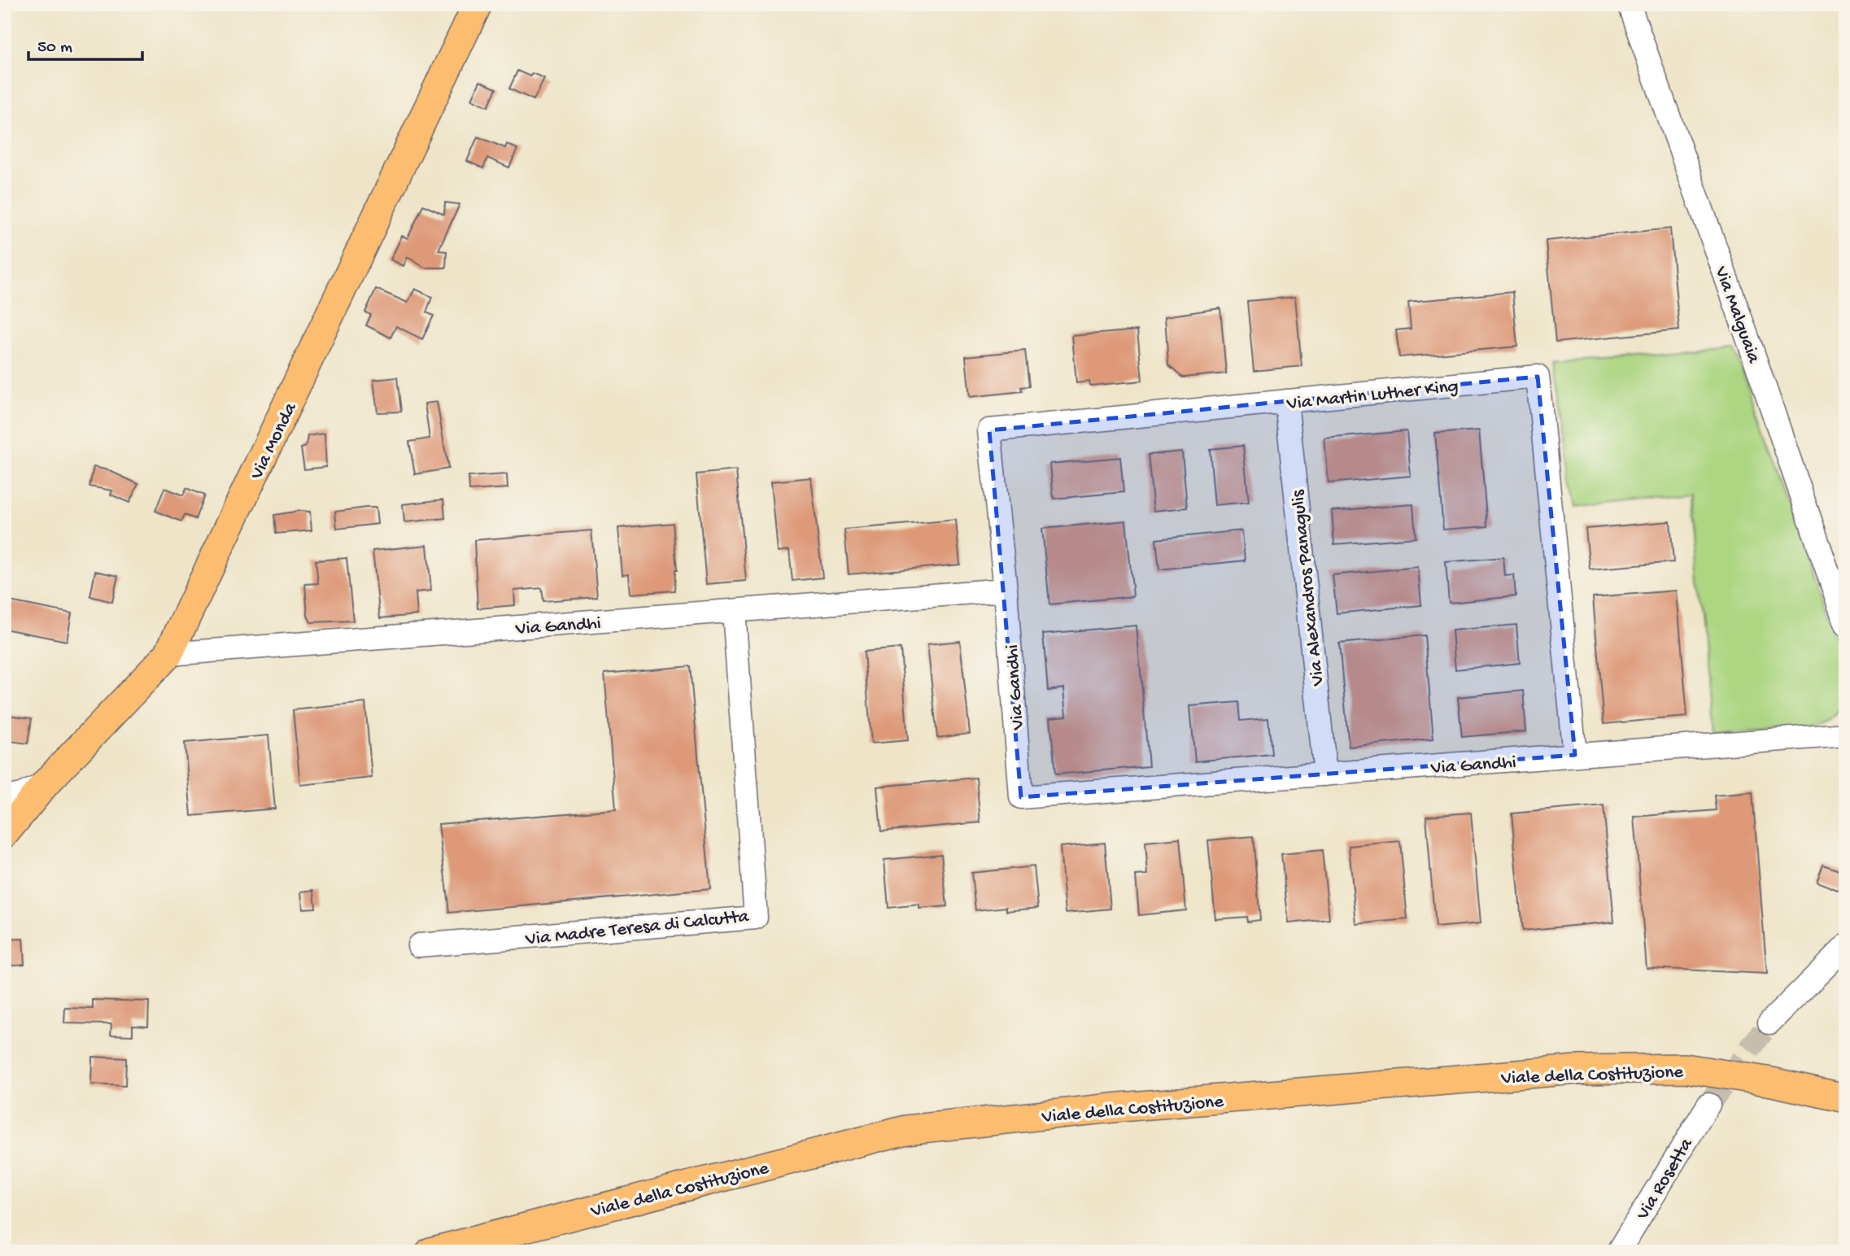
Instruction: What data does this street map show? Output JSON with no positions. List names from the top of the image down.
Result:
{
  "streets": {
    "main road": ["Via Monda", "Viale della Costituzione"],
    "street": [
      "Via Malguaia",
      "Via Martin Luther King",
      "Via Alexandros Panagulis",
      "Via Gandhi",
      "Via Madre Teresa di Calcutta",
      "Via Rosetta"
    ]
  },
  "crossings": [
    ["Via Martin Luther King", "Via Alexandros Panagulis"],
    ["Via Martin Luther King", "Via Gandhi"],
    ["Via Monda", "Via Gandhi"],
    ["Via Alexandros Panagulis", "Via Gandhi"],
    ["Via Gandhi", "Via Madre Teresa di Calcutta"]
  ],
  "scale_bar": "50 m"
}
